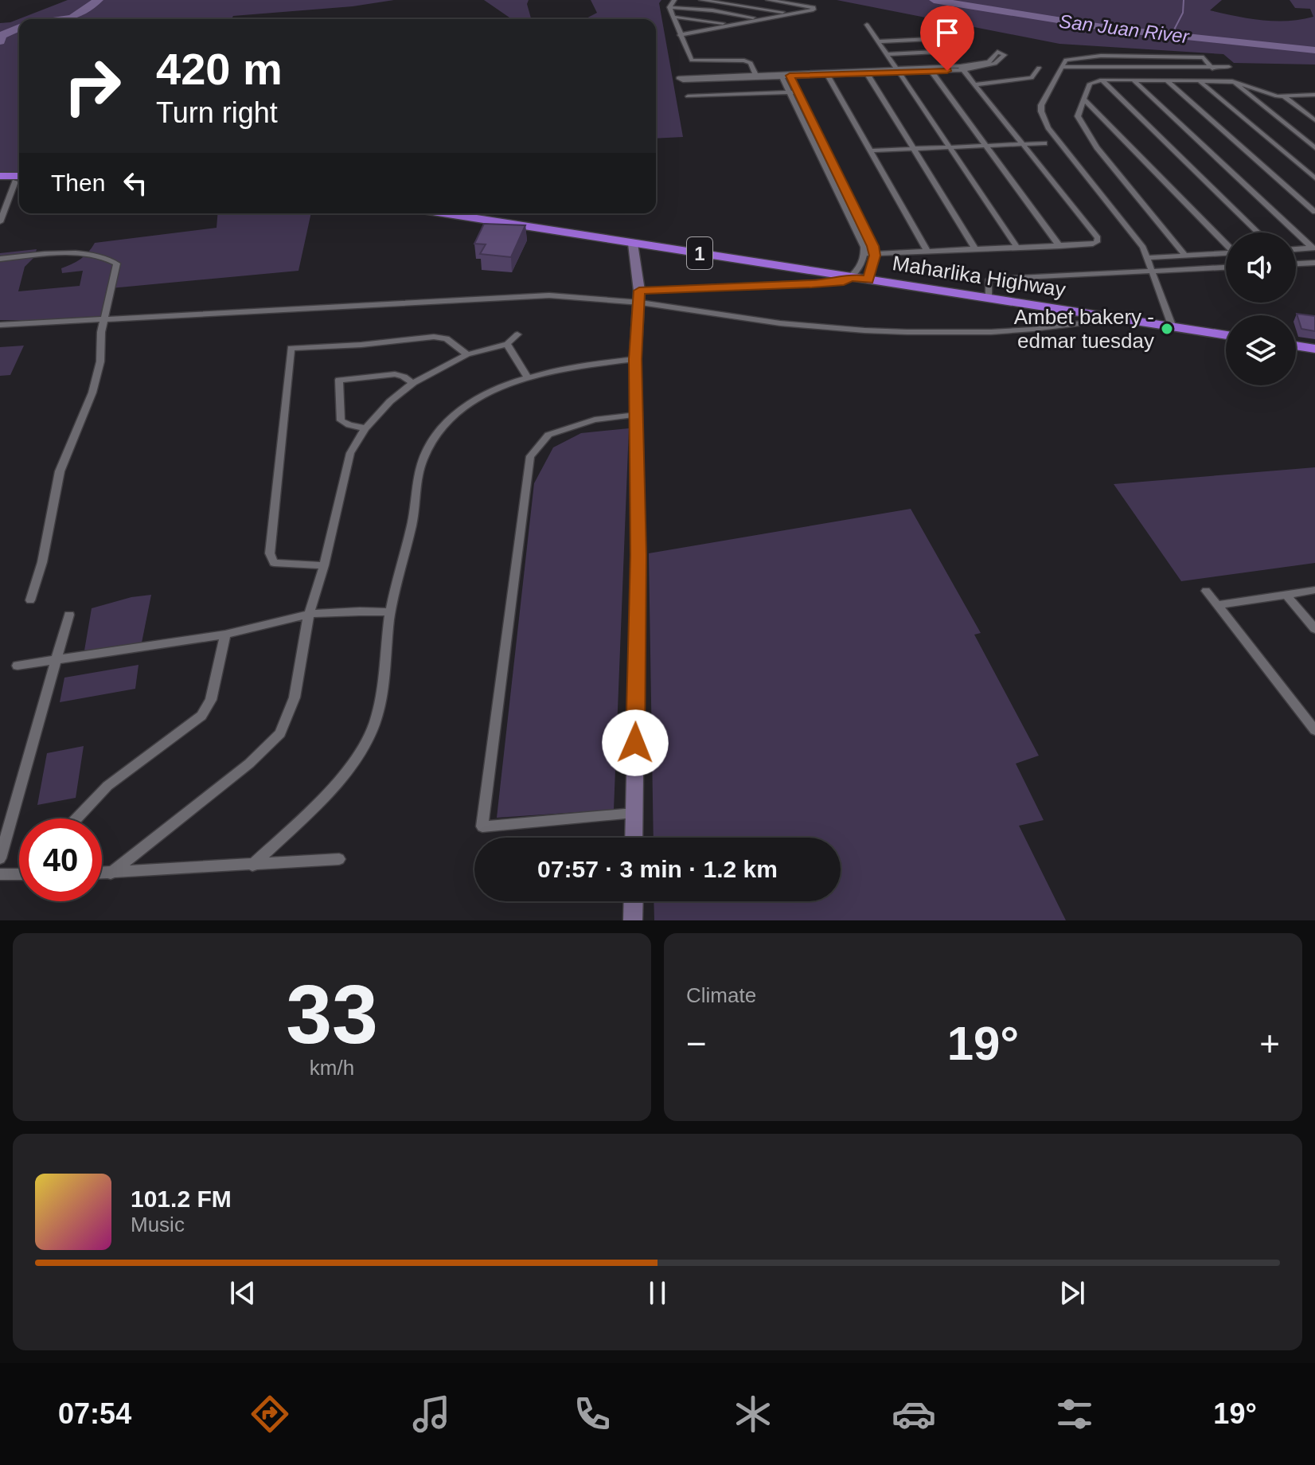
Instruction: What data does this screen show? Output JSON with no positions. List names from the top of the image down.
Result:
{
  "streets": {
    "highway": ["1", "Maharlika Highway"]
  },
  "water": ["San Juan River"],
  "places": ["Ambet bakery - edmar tuesday"],
  "page": {
    "turn": ["420 m", "Turn right"],
    "then": "Then",
    "limit": "40",
    "trip": "07:57 · 3 min · 1.2 km",
    "tile": [
      ["33", "km/h"],
      "Climate"
    ],
    "heat": ["−", "19°", "+"],
    "song": ["101.2 FM", "Music"],
    "tabs": ["07:54", "19°"]
  }
}
